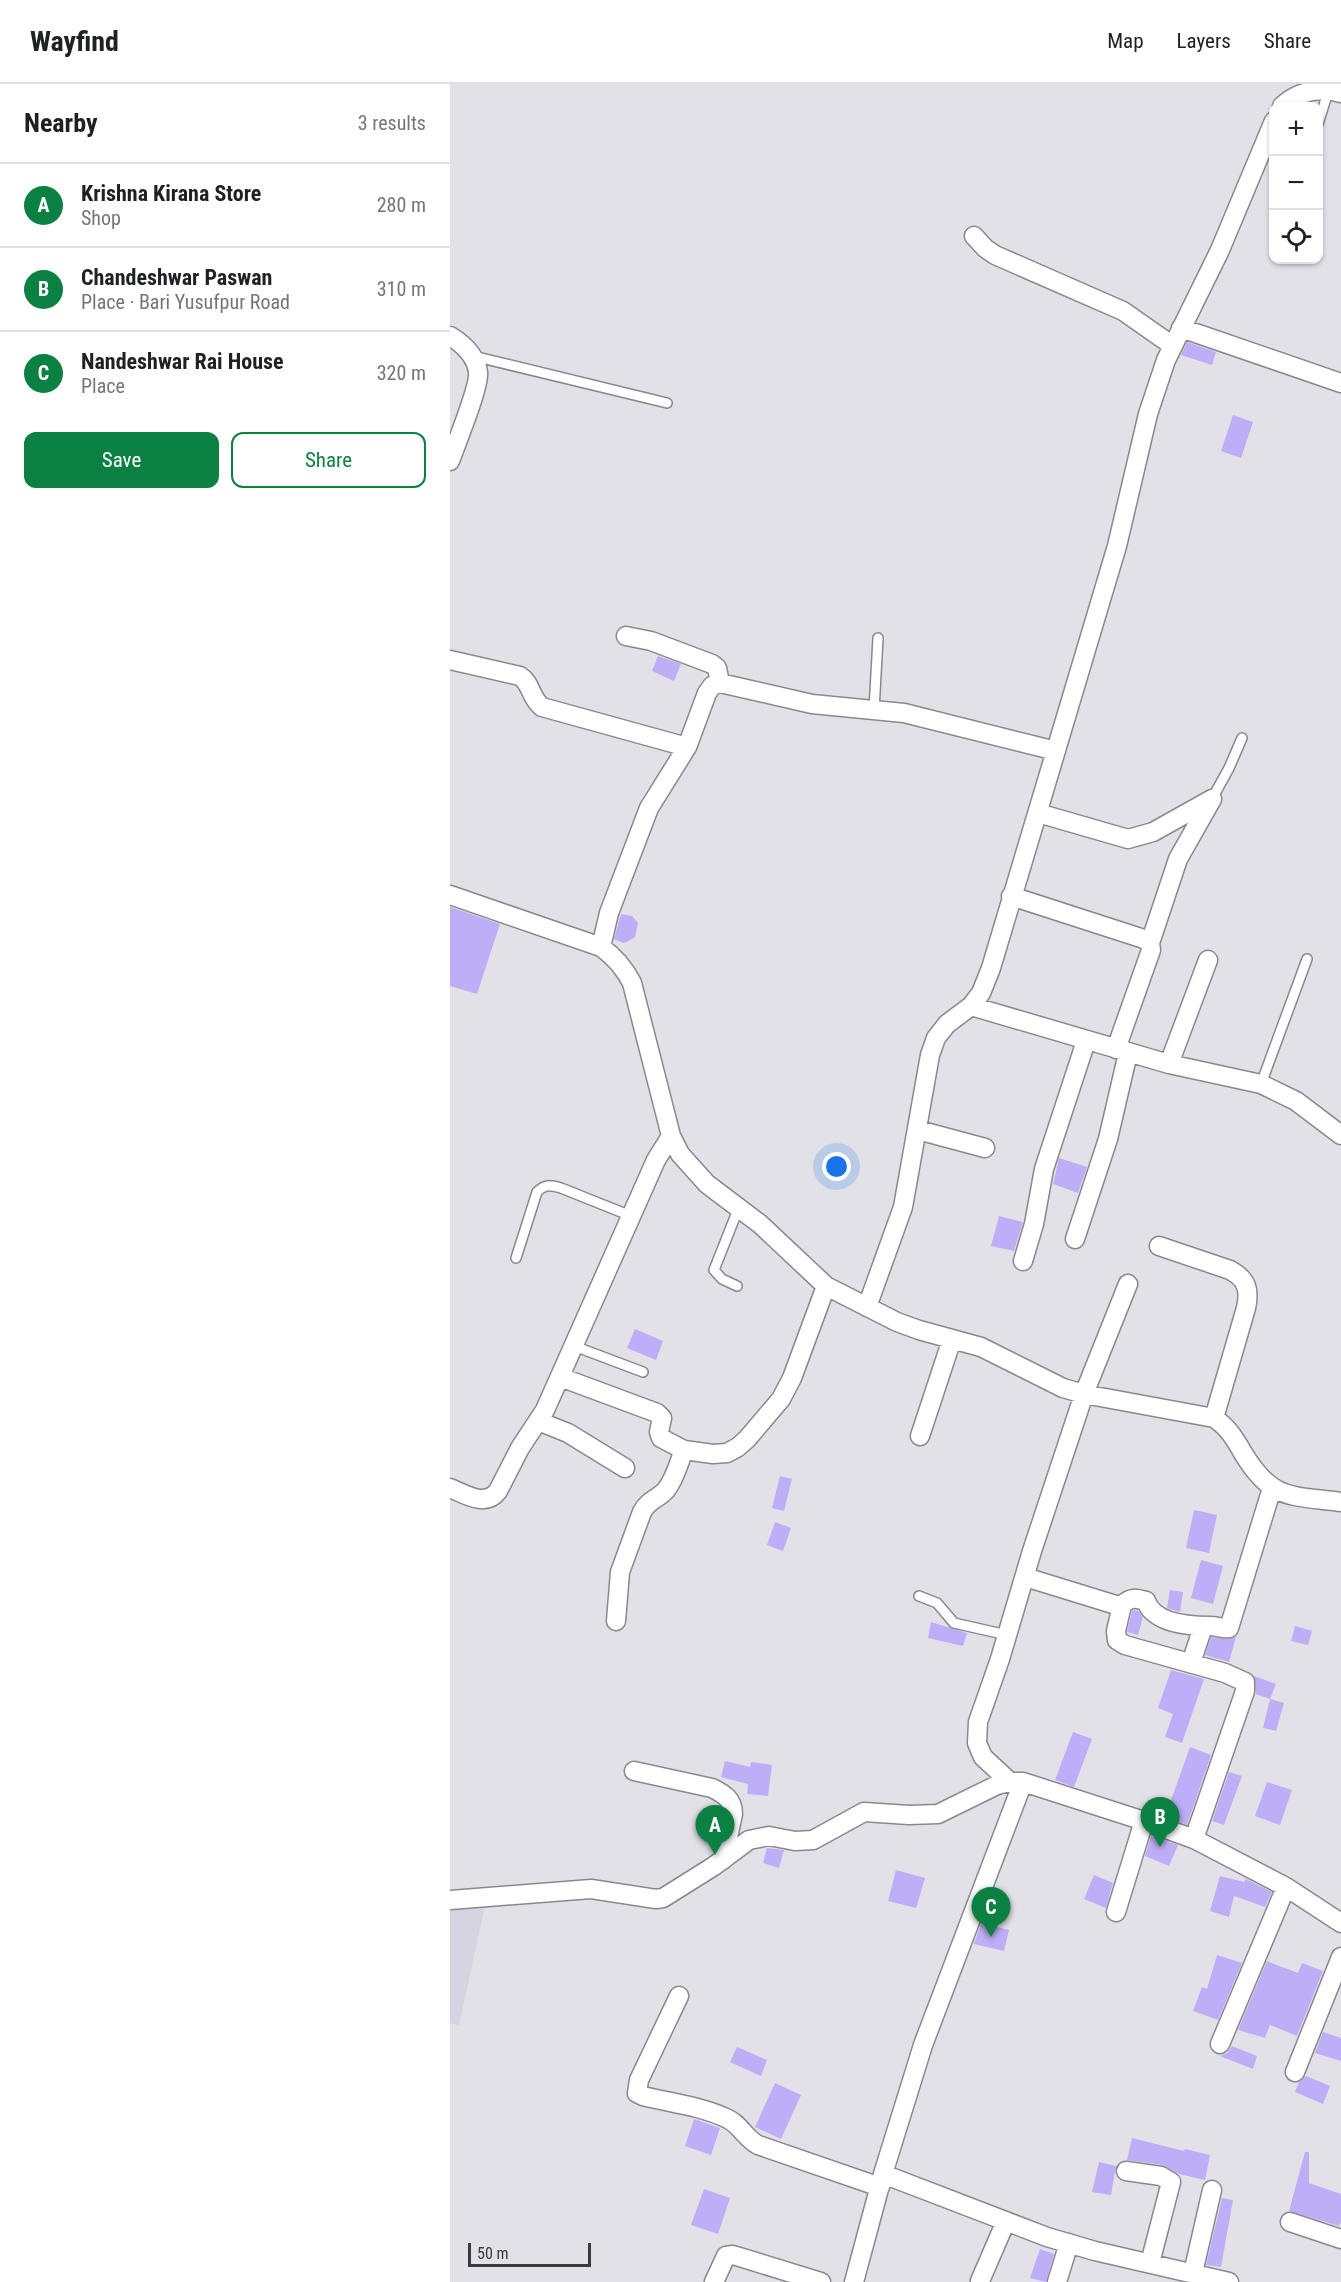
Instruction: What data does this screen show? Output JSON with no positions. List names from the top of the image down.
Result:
{
  "scale_bar": "50 m",
  "page": {
    "header": "Wayfind",
    "nav": ["Map", "Layers", "Share"],
    "heading": ["Nearby", "3 results"],
    "map_buttons": ["+", "−"],
    "list": [
      {
        "mark": "A",
        "name": "Krishna Kirana Store",
        "note": "Shop",
        "value": "280 m"
      },
      {
        "mark": "B",
        "name": "Chandeshwar Paswan",
        "note": "Place · Bari Yusufpur Road",
        "value": "310 m"
      },
      {
        "mark": "C",
        "name": "Nandeshwar Rai House",
        "note": "Place",
        "value": "320 m"
      }
    ],
    "buttons": ["Save", "Share"],
    "pins": ["B", "A", "C"],
    "scale": "50 m"
  }
}
